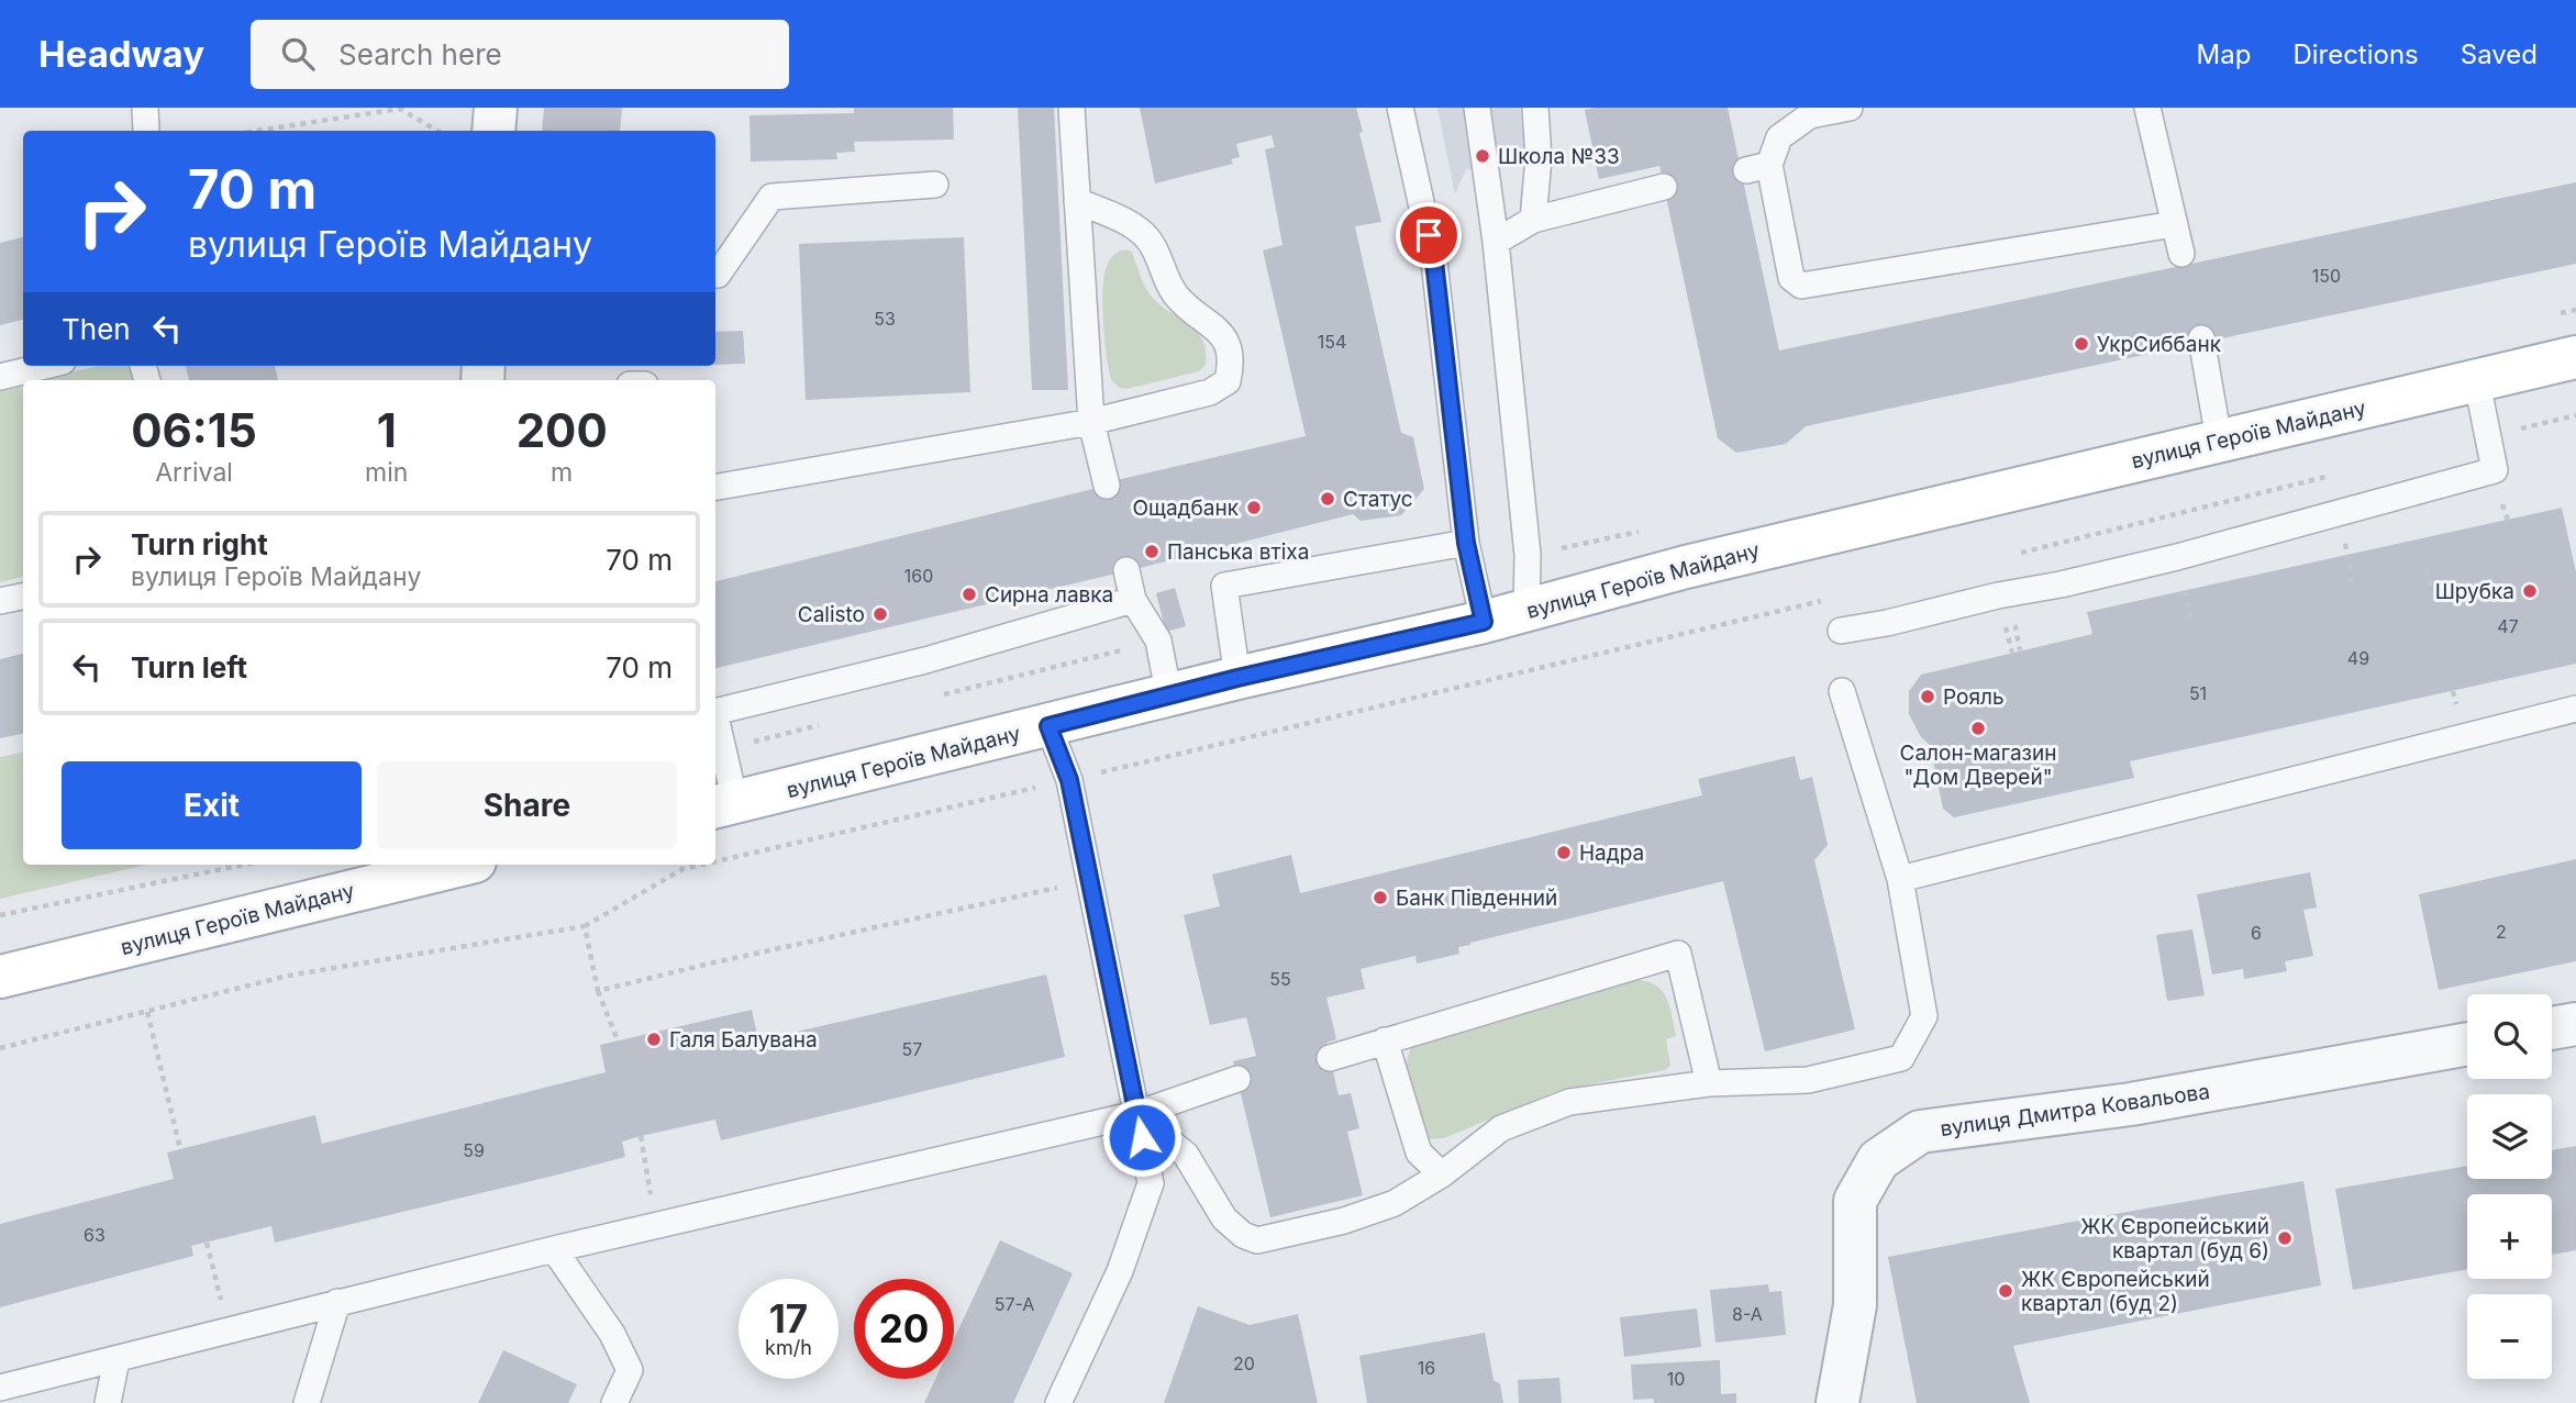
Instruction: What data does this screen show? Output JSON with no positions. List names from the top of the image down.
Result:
{
  "streets": {
    "main road": ["вулиця Героїв Майдану"],
    "street": ["вулиця Дмитра Ковальова"]
  },
  "places": [
    "Школа №33",
    "УкрСиббанк",
    "Статус",
    "Ощадбанк",
    "Панська втіха",
    "Шрубка",
    "Сирна лавка",
    "Calisto",
    "Рояль",
    "Салон-магазин \"Дом Дверей\"",
    "Надра",
    "Банк Південний",
    "Галя Балувана",
    "ЖК Європейський квартал (буд 6)",
    "ЖК Європейський квартал (буд 2)"
  ],
  "house_numbers": [
    "150",
    "53",
    "154",
    "160",
    "47",
    "49",
    "51",
    "2",
    "6",
    "55",
    "57",
    "59",
    "63",
    "57-А",
    "8-А",
    "20",
    "16",
    "10"
  ],
  "page": {
    "header": "Headway",
    "search": "Search here",
    "nav": ["Map", "Directions", "Saved"],
    "turn": ["70 m", "вулиця Героїв Майдану"],
    "then": "Then",
    "eta": [
      "06:15",
      "Arrival",
      "1",
      "min",
      "200",
      "m"
    ],
    "list": [
      {
        "name": "Turn right",
        "note": "вулиця Героїв Майдану",
        "value": "70 m"
      },
      {
        "name": "Turn left",
        "value": "70 m"
      }
    ],
    "buttons": ["Exit", "Share"],
    "map_buttons": ["+", "−"],
    "speed": "17 km/h",
    "limit": "20"
  }
}
